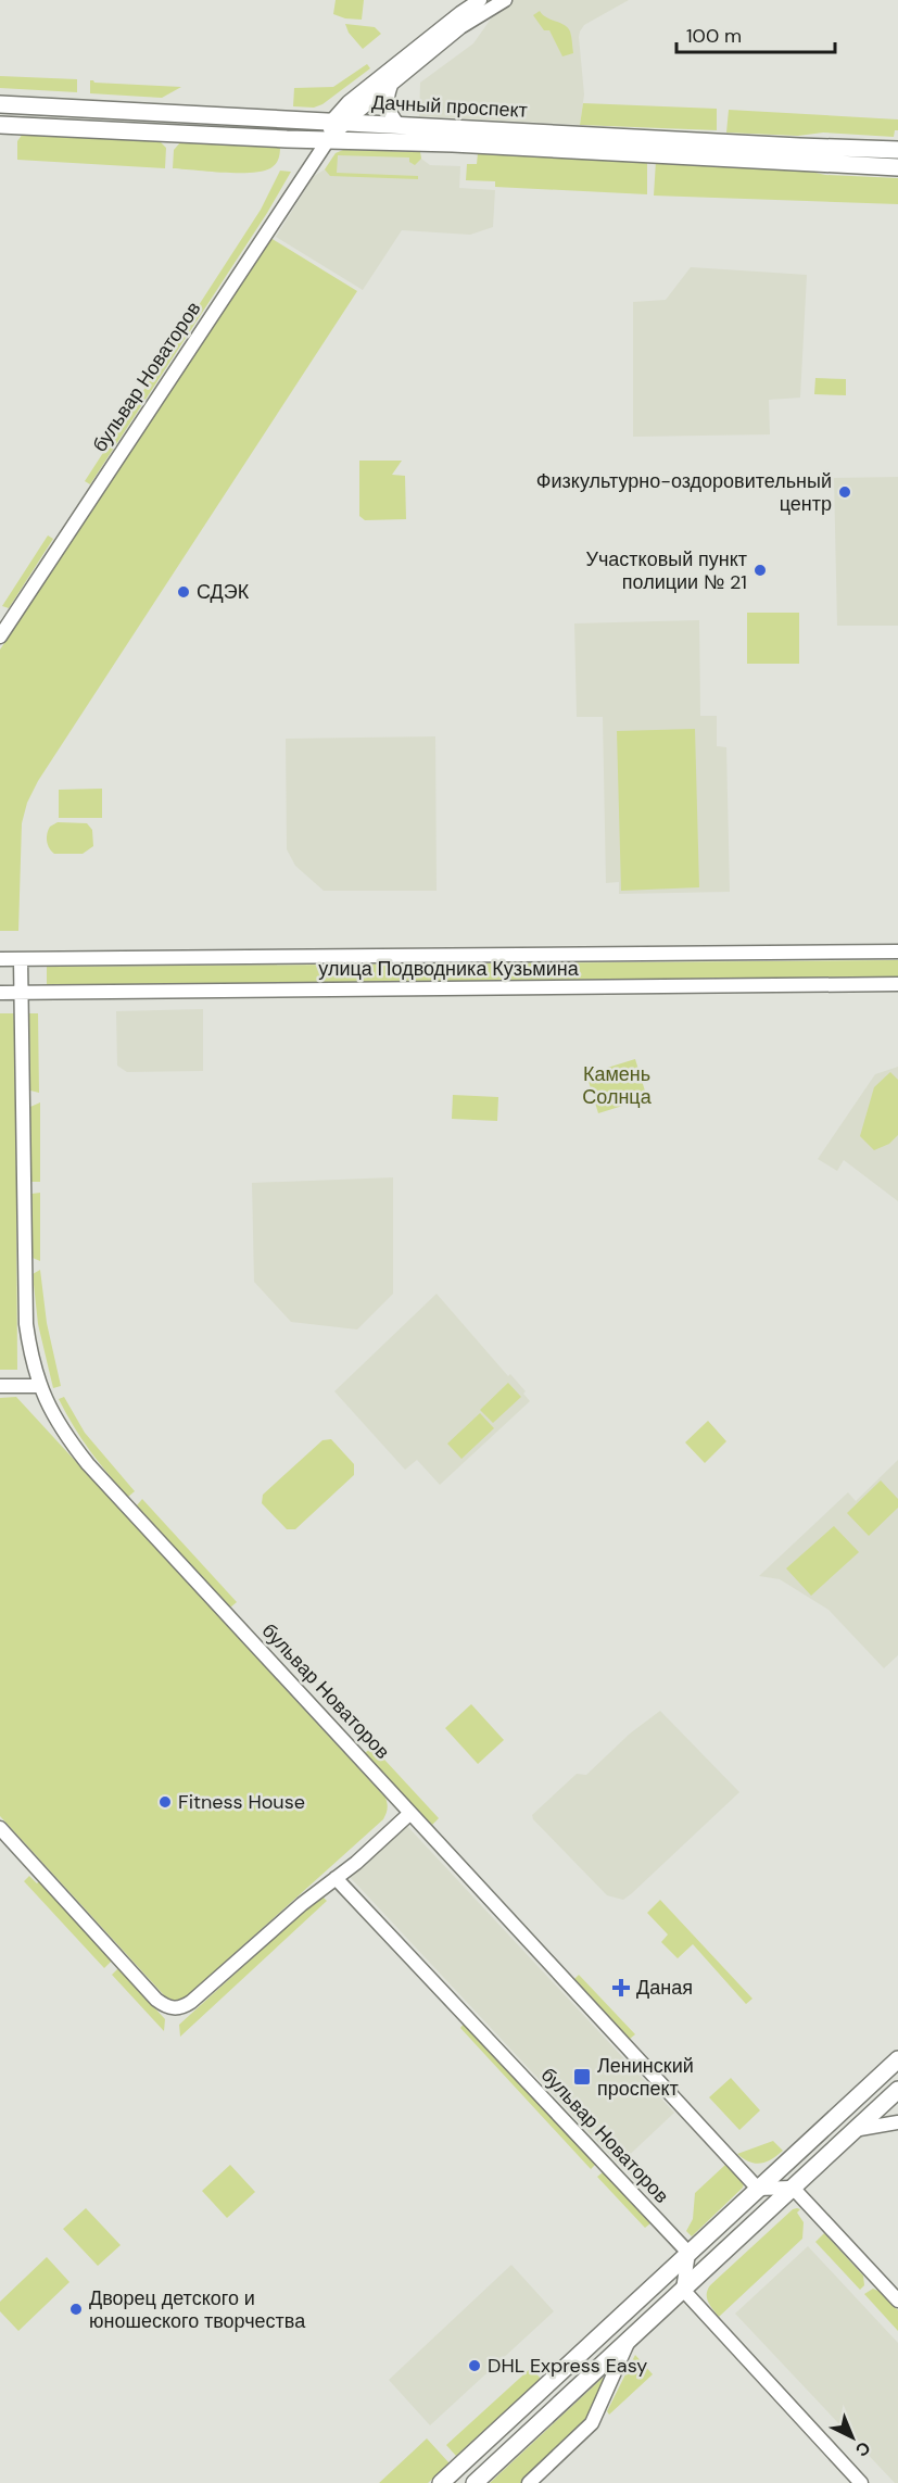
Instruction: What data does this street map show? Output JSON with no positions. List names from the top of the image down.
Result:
{
  "streets": {
    "main road": ["Дачный проспект"],
    "street": ["бульвар Новаторов", "улица Подводника Кузьмина"]
  },
  "crossings": [
    ["Дачный проспект", "бульвар Новаторов"],
    ["бульвар Новаторов", "улица Подводника Кузьмина"]
  ],
  "parks": ["Камень Солнца"],
  "places": {
    "other": [
      "Физкультурно-оздоровительный центр",
      "Участковый пункт полиции № 21",
      "СДЭК",
      "Fitness House",
      "Дворец детского и юношеского творчества",
      "DHL Express Easy"
    ],
    "health": ["Даная"],
    "transit": ["Ленинский проспект"]
  },
  "scale_bar": "100 m",
  "north": "bottom right"
}
